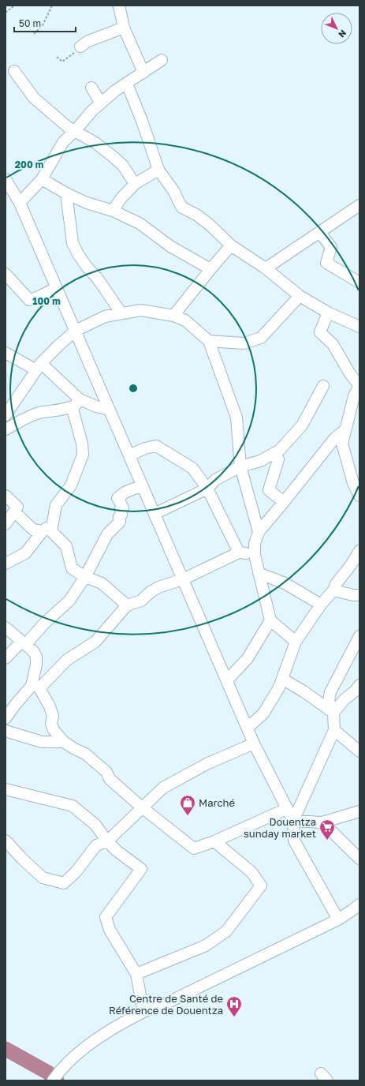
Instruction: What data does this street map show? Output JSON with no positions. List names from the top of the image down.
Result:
{
  "places": {
    "shop": ["Marché"],
    "supermarket": ["Douentza sunday market"],
    "hospital": ["Centre de Santé de Référence de Douentza"]
  },
  "scale_bar": "50 m",
  "north": "bottom right",
  "rings": ["200 m", "100 m"]
}
